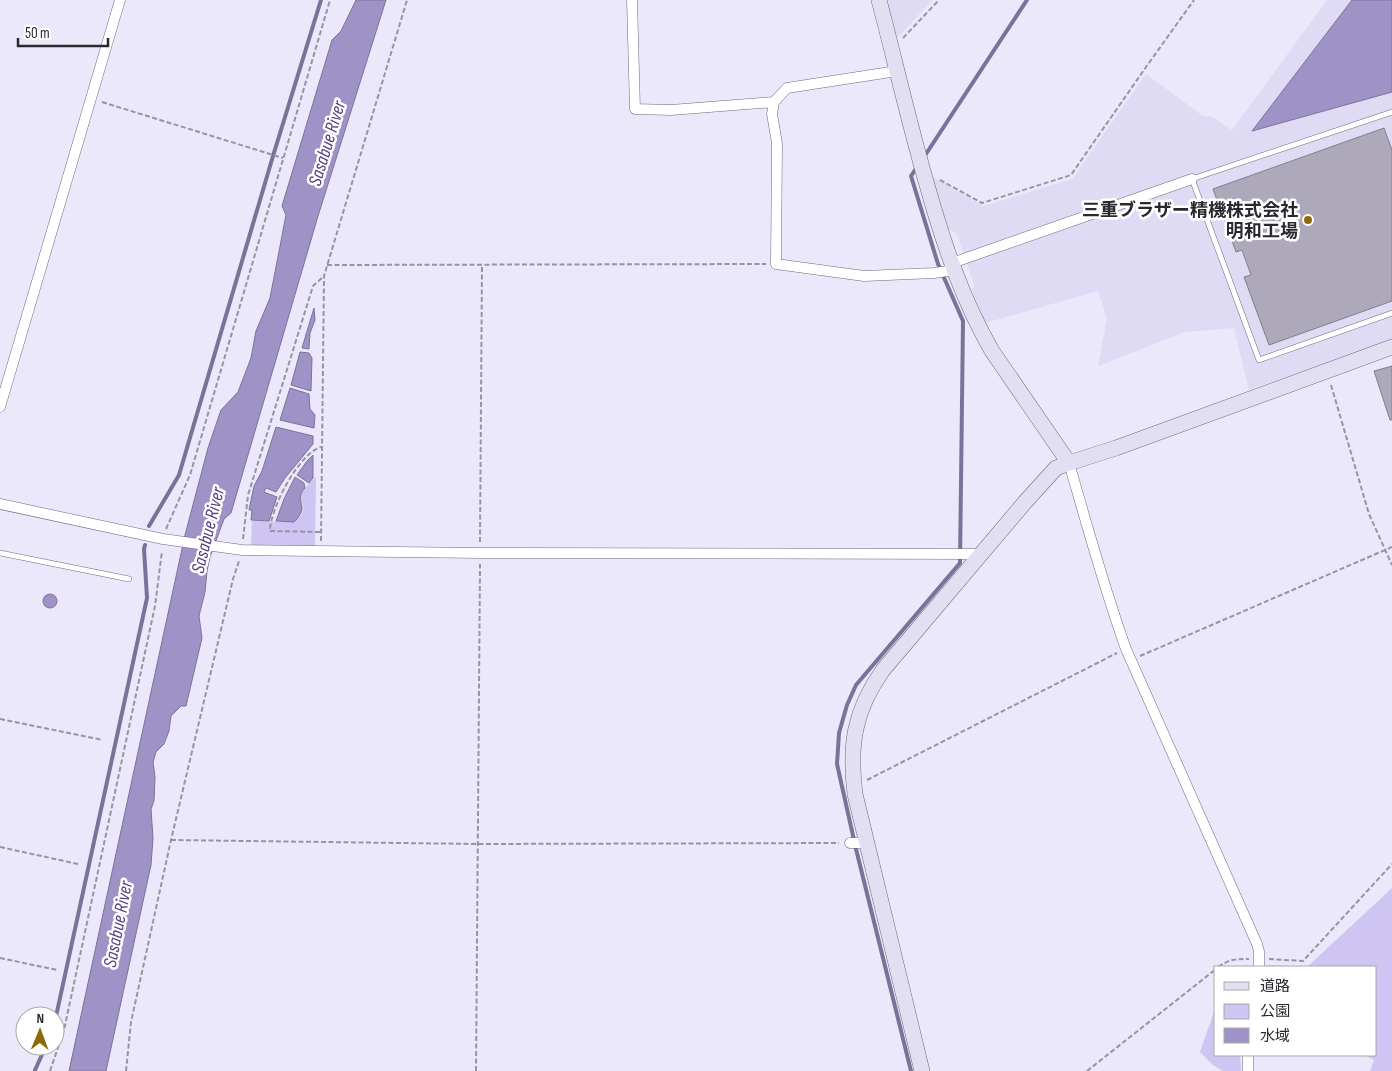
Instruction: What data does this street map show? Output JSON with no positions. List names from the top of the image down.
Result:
{
  "water": ["Sasabue River"],
  "places": ["三重ブラザー精機株式会社 明和工場"],
  "legend": ["道路", "公園", "水域"],
  "scale_bar": "50 m",
  "north": "top"
}
